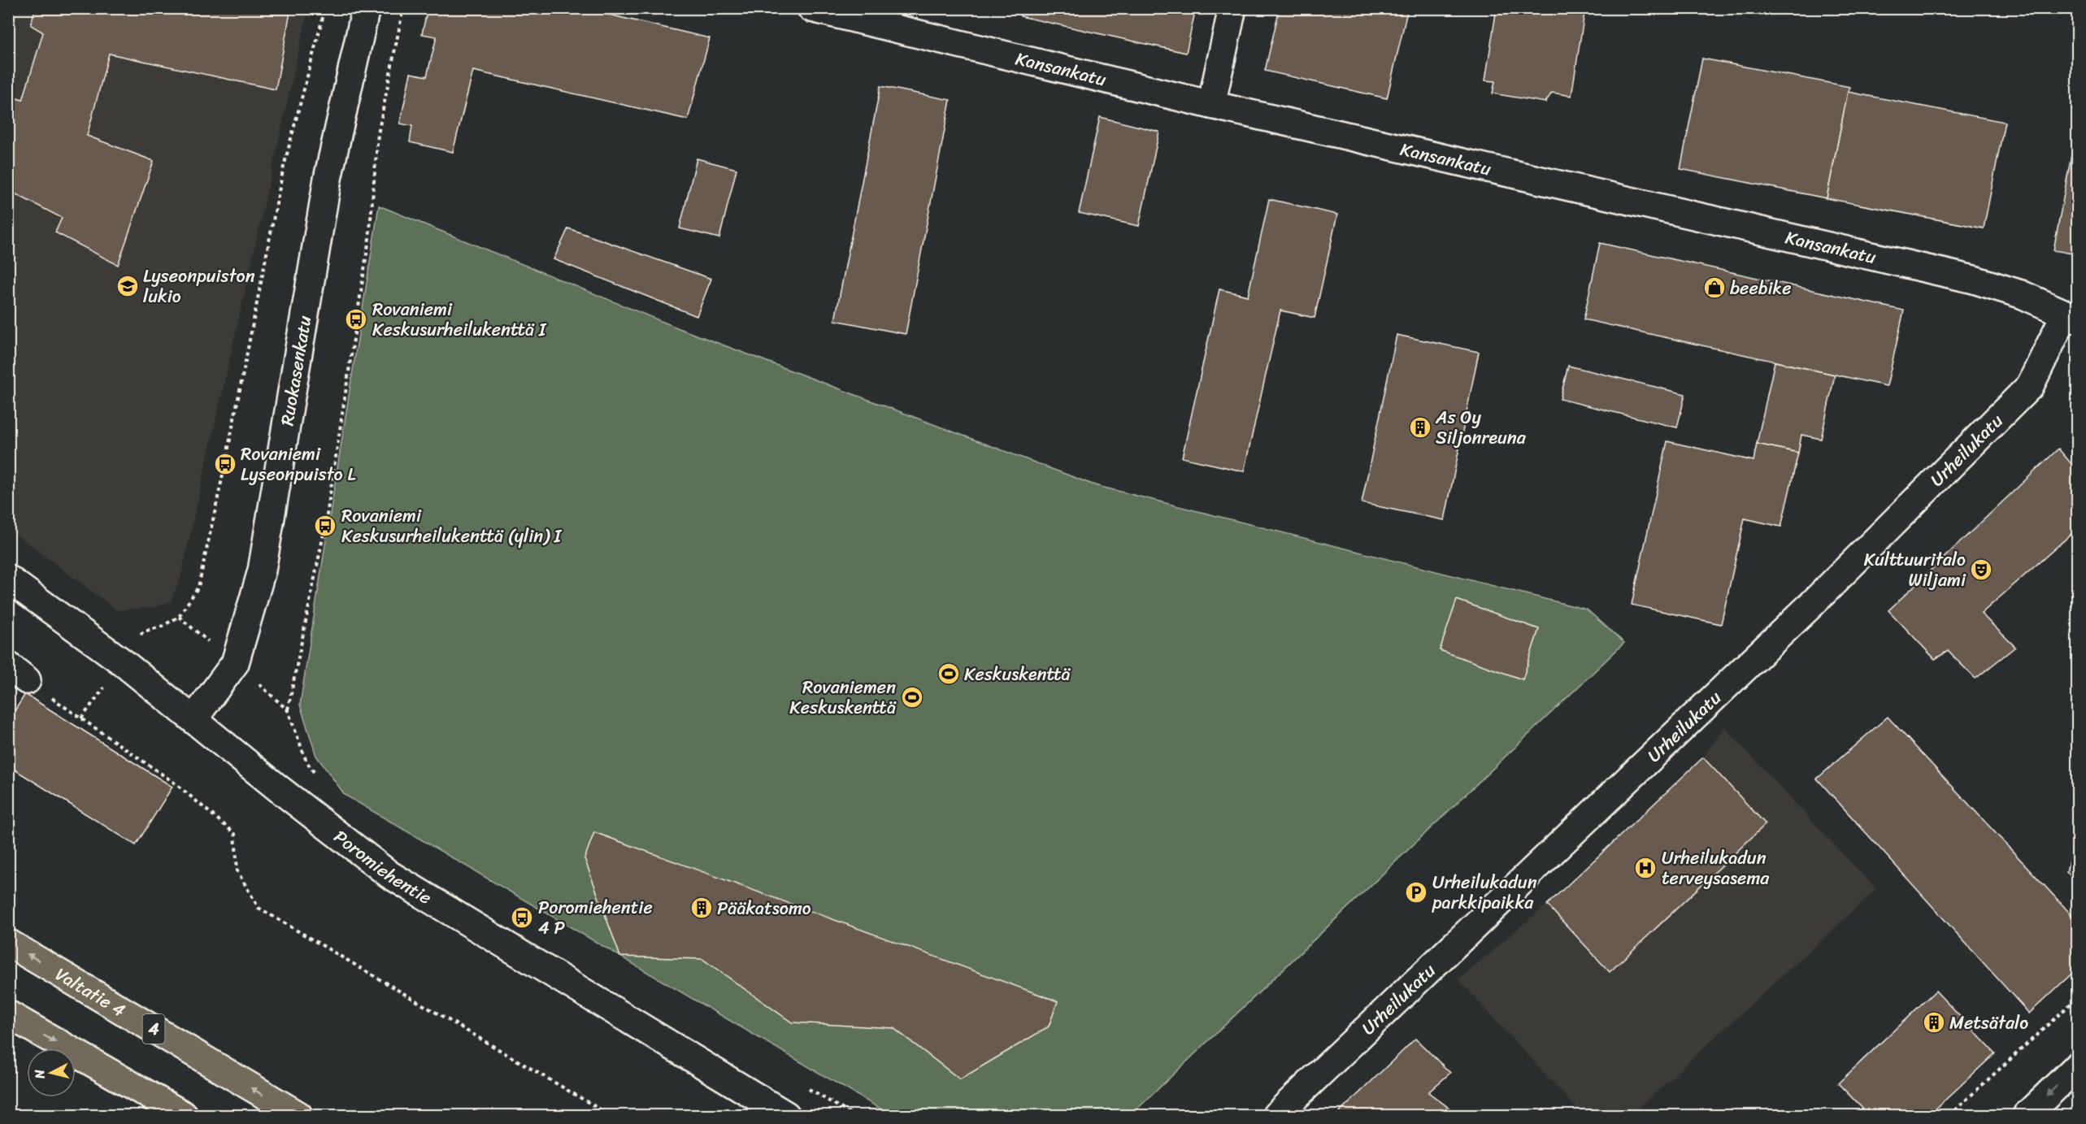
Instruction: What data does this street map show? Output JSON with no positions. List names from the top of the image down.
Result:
{
  "streets": {
    "highway": ["Valtatie 4", "4"],
    "street": [
      "Kansankatu",
      "Ruokasenkatu",
      "Urheilukatu",
      "Poromiehentie"
    ]
  },
  "crossings": [
    ["Kansankatu", "Urheilukatu"],
    ["Ruokasenkatu", "Poromiehentie"]
  ],
  "places": {
    "school or university": ["Lyseonpuiston lukio"],
    "shop": ["beebike"],
    "bus stop": [
      "Rovaniemi Keskusurheilukenttä I",
      "Rovaniemi Lyseonpuisto L",
      "Rovaniemi Keskusurheilukenttä (ylin) I",
      "Poromiehentie 4 P"
    ],
    "building": ["As Oy Siljonreuna", "Pääkatsomo", "Metsätalo"],
    "theatre": ["Kulttuuritalo Wiljami"],
    "sports": ["Keskuskenttä", "Rovaniemen Keskuskenttä"],
    "hospital": ["Urheilukadun terveysasema"],
    "parking": ["Urheilukadun parkkipaikka"]
  },
  "north": "left"
}
